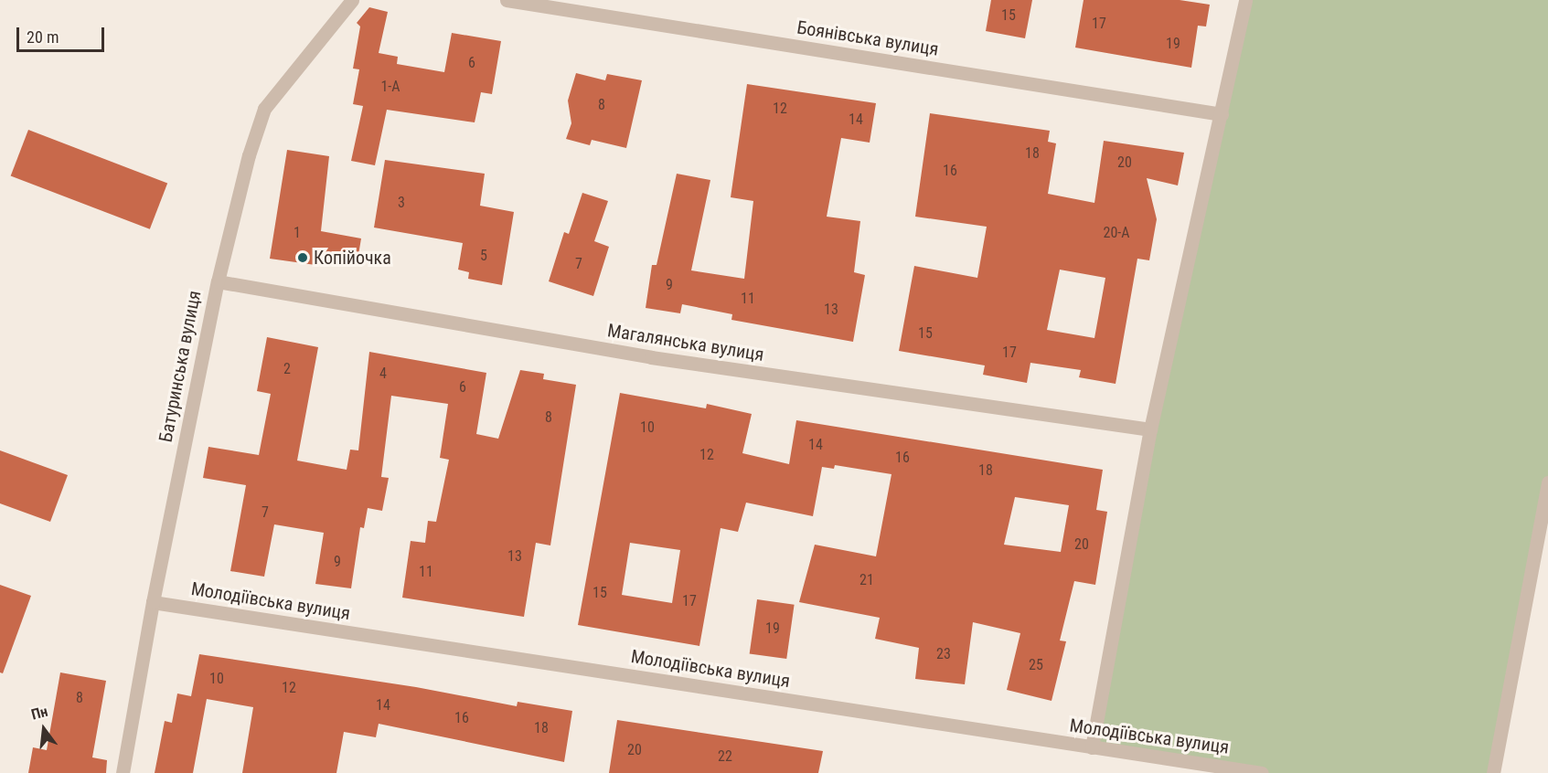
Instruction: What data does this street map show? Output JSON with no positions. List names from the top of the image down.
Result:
{
  "streets": {
    "street": [
      "Боянівська вулиця",
      "Магалянська вулиця",
      "Батуринська вулиця",
      "Молодіївська вулиця"
    ]
  },
  "crossings": [
    ["Магалянська вулиця", "Батуринська вулиця"],
    ["Батуринська вулиця", "Молодіївська вулиця"]
  ],
  "places": ["Копійочка"],
  "house_numbers": [
    "15",
    "17",
    "19",
    "6",
    "1-А",
    "8",
    "12",
    "14",
    "18",
    "20",
    "16",
    "3",
    "1",
    "20-А",
    "5",
    "7",
    "9",
    "11",
    "13",
    "15",
    "17",
    "2",
    "4",
    "6",
    "8",
    "10",
    "14",
    "12",
    "16",
    "18",
    "7",
    "20",
    "13",
    "9",
    "11",
    "21",
    "15",
    "17",
    "19",
    "23",
    "25",
    "10",
    "12",
    "8",
    "14",
    "16",
    "18",
    "20",
    "22"
  ],
  "scale_bar": "20 m",
  "north": "top"
}
